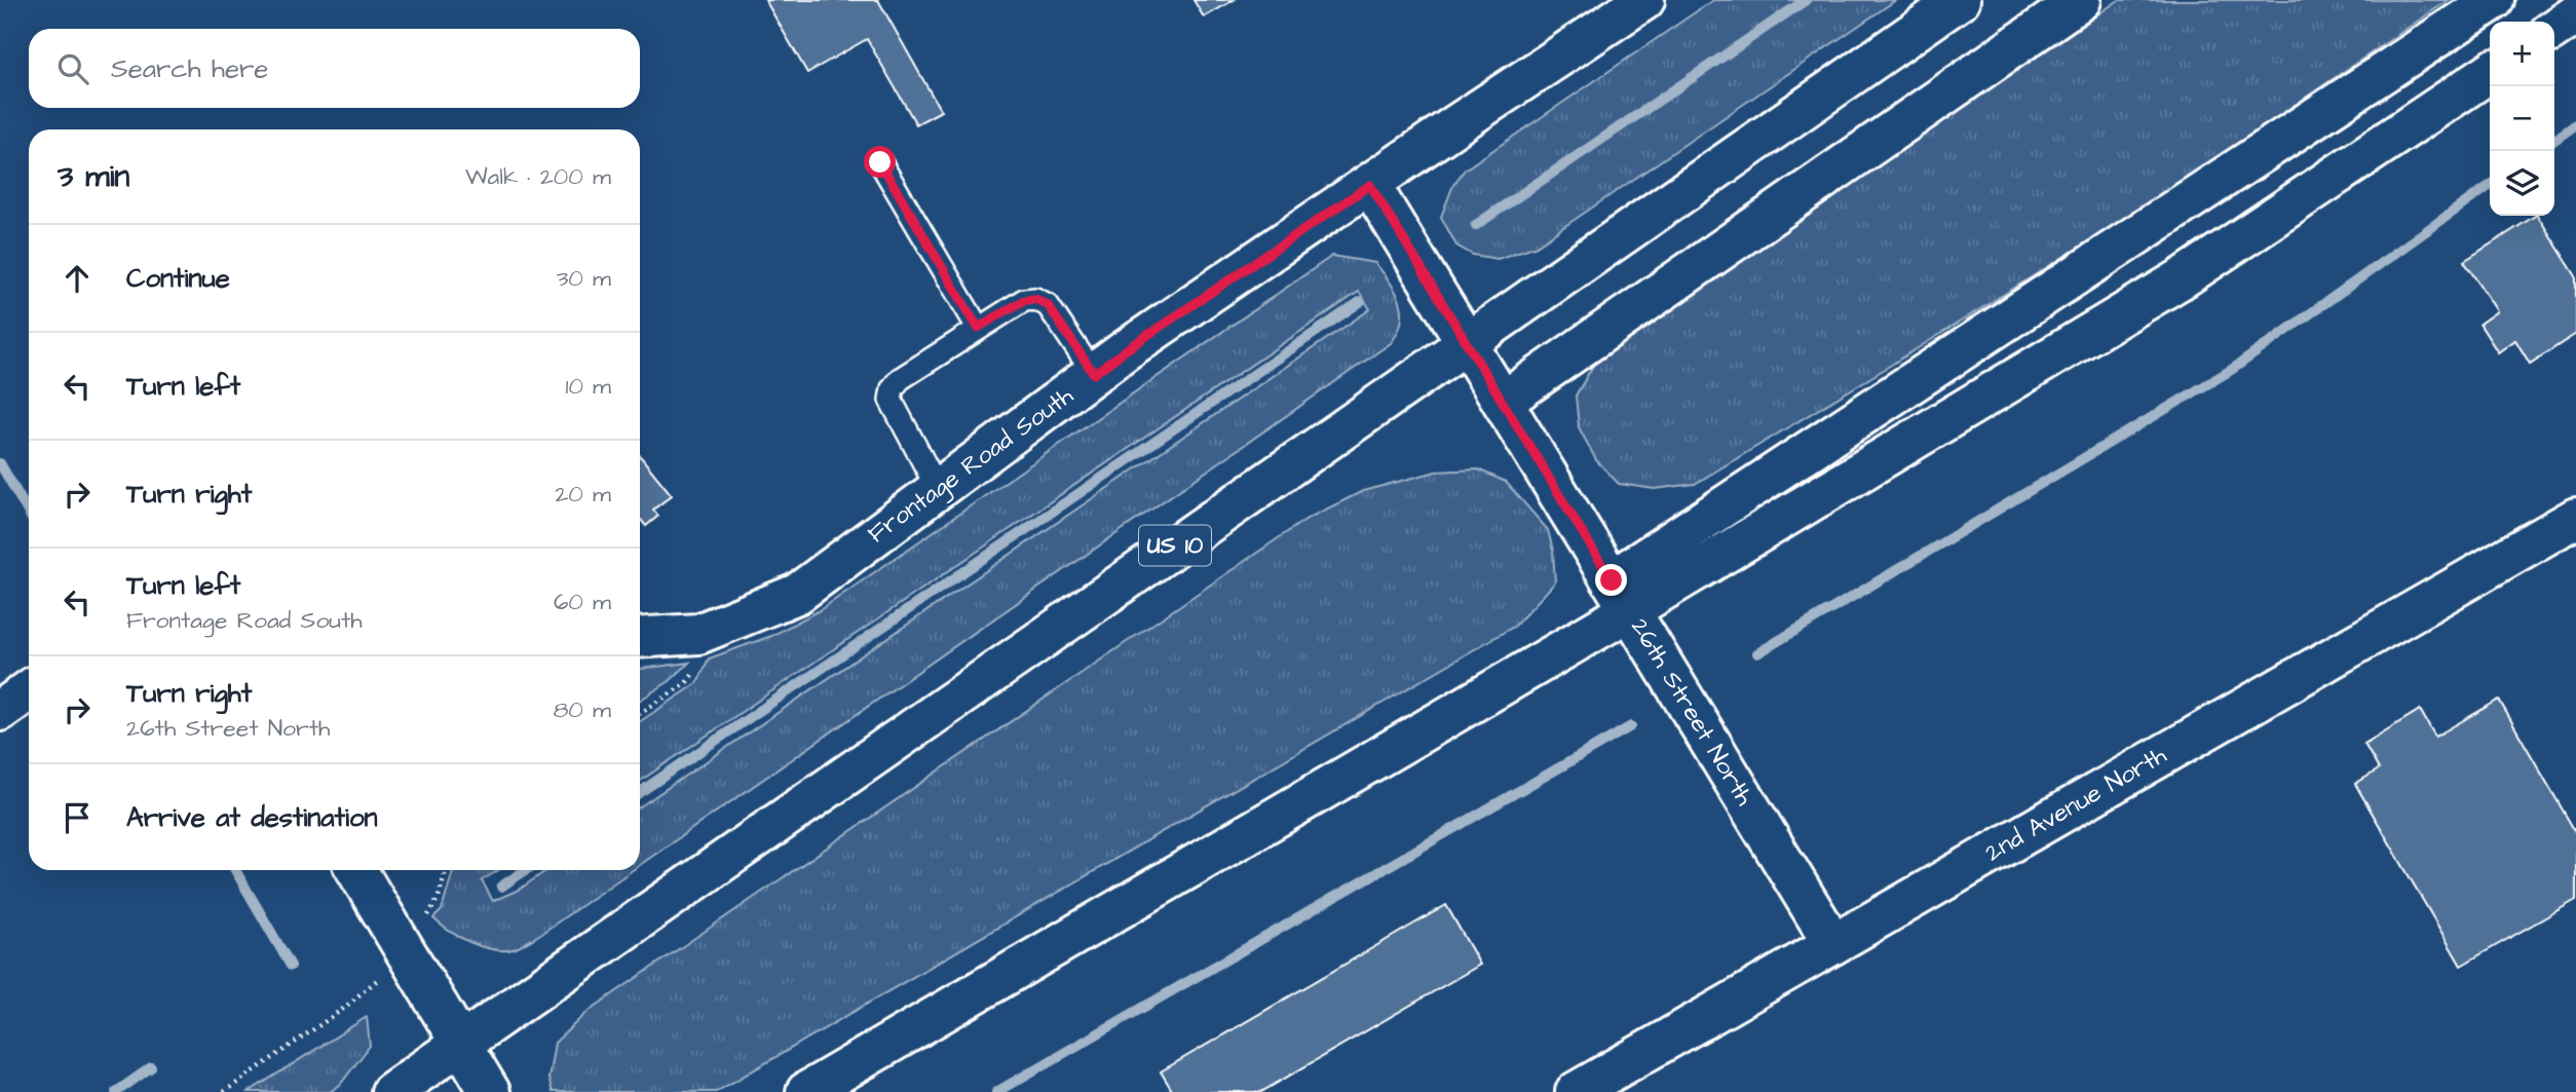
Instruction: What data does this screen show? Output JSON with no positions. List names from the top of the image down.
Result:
{
  "streets": {
    "street": [
      "Frontage Road South",
      "US 10",
      "26th Street North",
      "2nd Avenue North"
    ]
  },
  "crossings": [
    ["Frontage Road South", "26th Street North"],
    ["US 10", "26th Street North"],
    ["26th Street North", "2nd Avenue North"]
  ],
  "page": {
    "map_buttons": ["+", "−"],
    "search": "Search here",
    "heading": ["3 min", "Walk · 200 m"],
    "list": [
      ["Continue", "30 m"],
      ["Turn left", "10 m"],
      ["Turn right", "20 m"],
      ["Turn left", "Frontage Road South", "60 m"],
      ["Turn right", "26th Street North", "80 m"],
      "Arrive at destination"
    ]
  }
}
